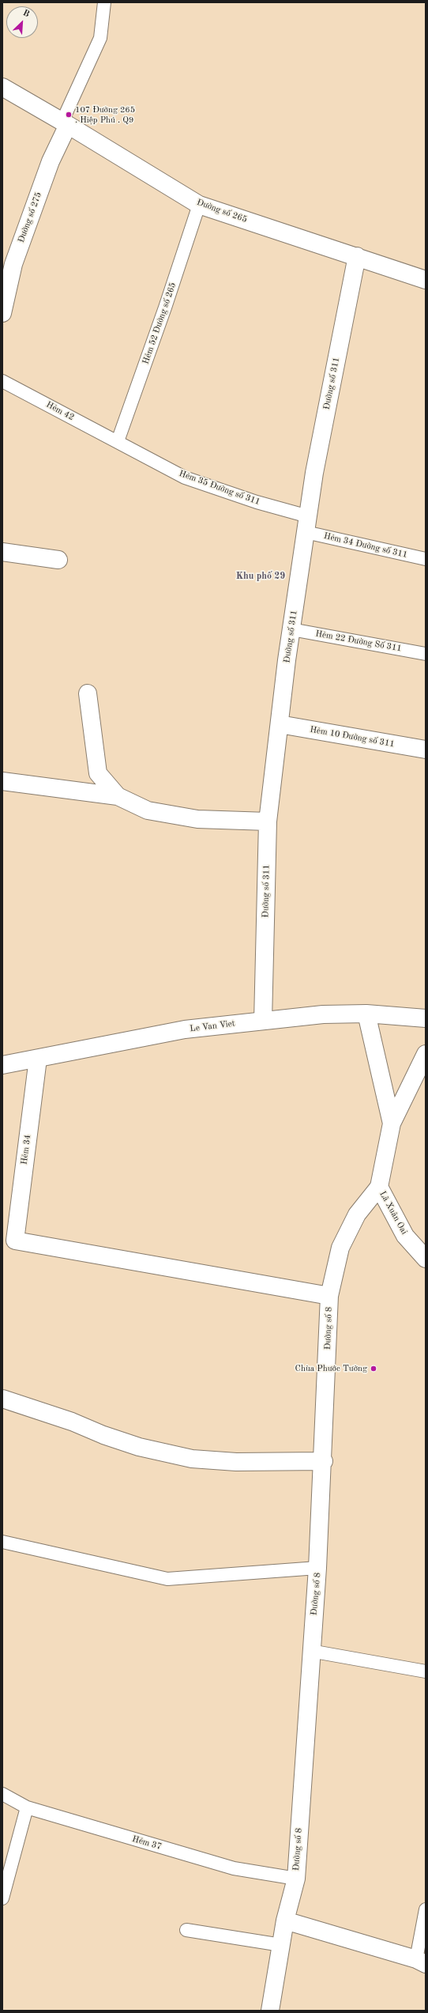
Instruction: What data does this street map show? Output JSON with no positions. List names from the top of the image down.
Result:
{
  "streets": {
    "street": [
      "Đường số 265",
      "Đường số 275",
      "Đường số 311",
      "Hẻm 10 Đường số 311",
      "Le Van Viet",
      "Hẻm 34",
      "Lã Xuân Oai",
      "Đường số 8"
    ],
    "lane": [
      "Hẻm 52 Đường số 265",
      "Hẻm 42",
      "Hẻm 35 Đường số 311",
      "Hẻm 34 Đường số 311",
      "Hẻm 22 Đường Số 311",
      "Hẻm 37"
    ]
  },
  "crossings": [
    ["Đường số 265", "Đường số 275"],
    ["Đường số 265", "Hẻm 52 Đường số 265"],
    ["Đường số 265", "Đường số 311"],
    ["Hẻm 52 Đường số 265", "Hẻm 42"],
    ["Hẻm 52 Đường số 265", "Hẻm 35 Đường số 311"],
    ["Đường số 311", "Hẻm 35 Đường số 311"],
    ["Đường số 311", "Hẻm 34 Đường số 311"],
    ["Đường số 311", "Hẻm 22 Đường Số 311"],
    ["Đường số 311", "Hẻm 10 Đường số 311"],
    ["Đường số 311", "Le Van Viet"],
    ["Hẻm 42", "Hẻm 35 Đường số 311"],
    ["Hẻm 35 Đường số 311", "Hẻm 34 Đường số 311"],
    ["Le Van Viet", "Hẻm 34"],
    ["Le Van Viet", "Lã Xuân Oai"],
    ["Hẻm 34", "Đường số 8"],
    ["Lã Xuân Oai", "Đường số 8"],
    ["Đường số 8", "Hẻm 37"]
  ],
  "districts": ["Khu phố 29"],
  "places": ["107 Đường 265 . Hiệp Phú . Q9", "Chùa Phước Tường"],
  "north": "top right"
}
